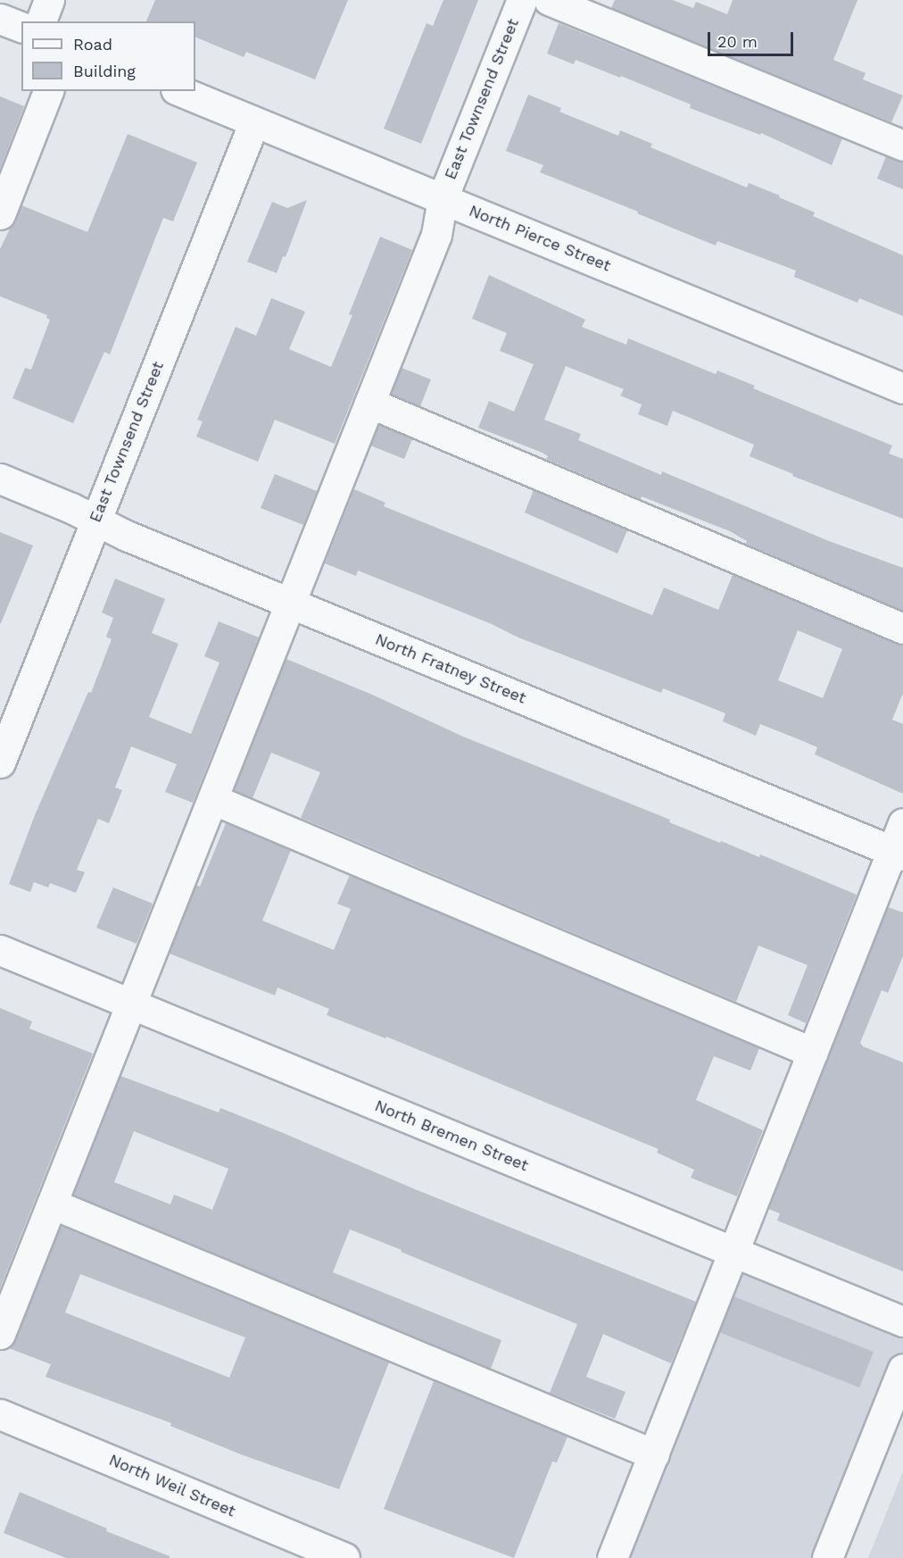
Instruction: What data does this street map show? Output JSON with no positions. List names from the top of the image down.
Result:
{
  "streets": {
    "street": [
      "East Townsend Street",
      "North Pierce Street",
      "North Fratney Street",
      "North Bremen Street",
      "North Weil Street"
    ]
  },
  "crossings": [
    ["East Townsend Street", "North Pierce Street"],
    ["East Townsend Street", "North Fratney Street"],
    ["East Townsend Street", "North Bremen Street"]
  ],
  "legend": ["Road", "Building"],
  "scale_bar": "20 m"
}
